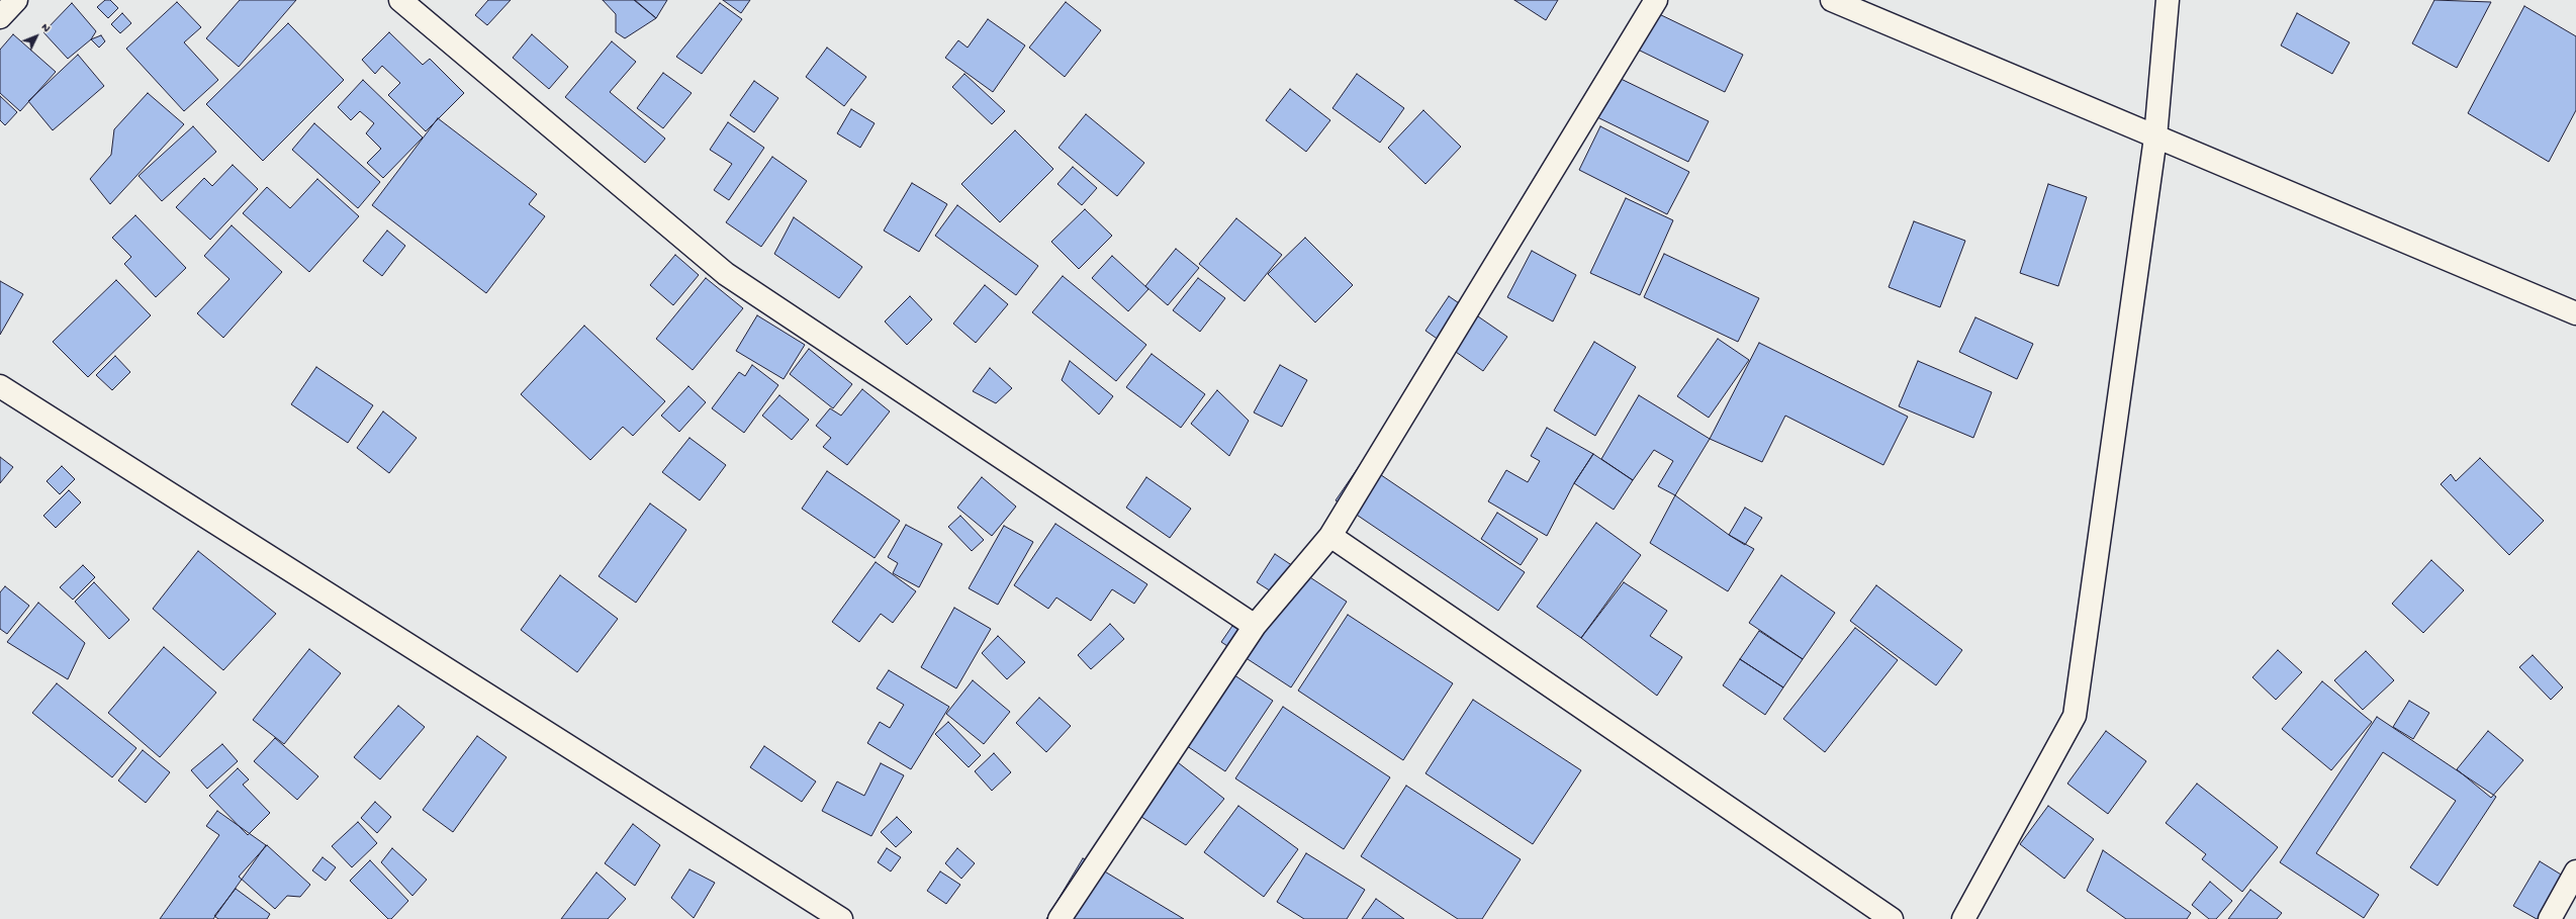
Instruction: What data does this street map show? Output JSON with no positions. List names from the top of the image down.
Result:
{
  "north": "top right"
}
